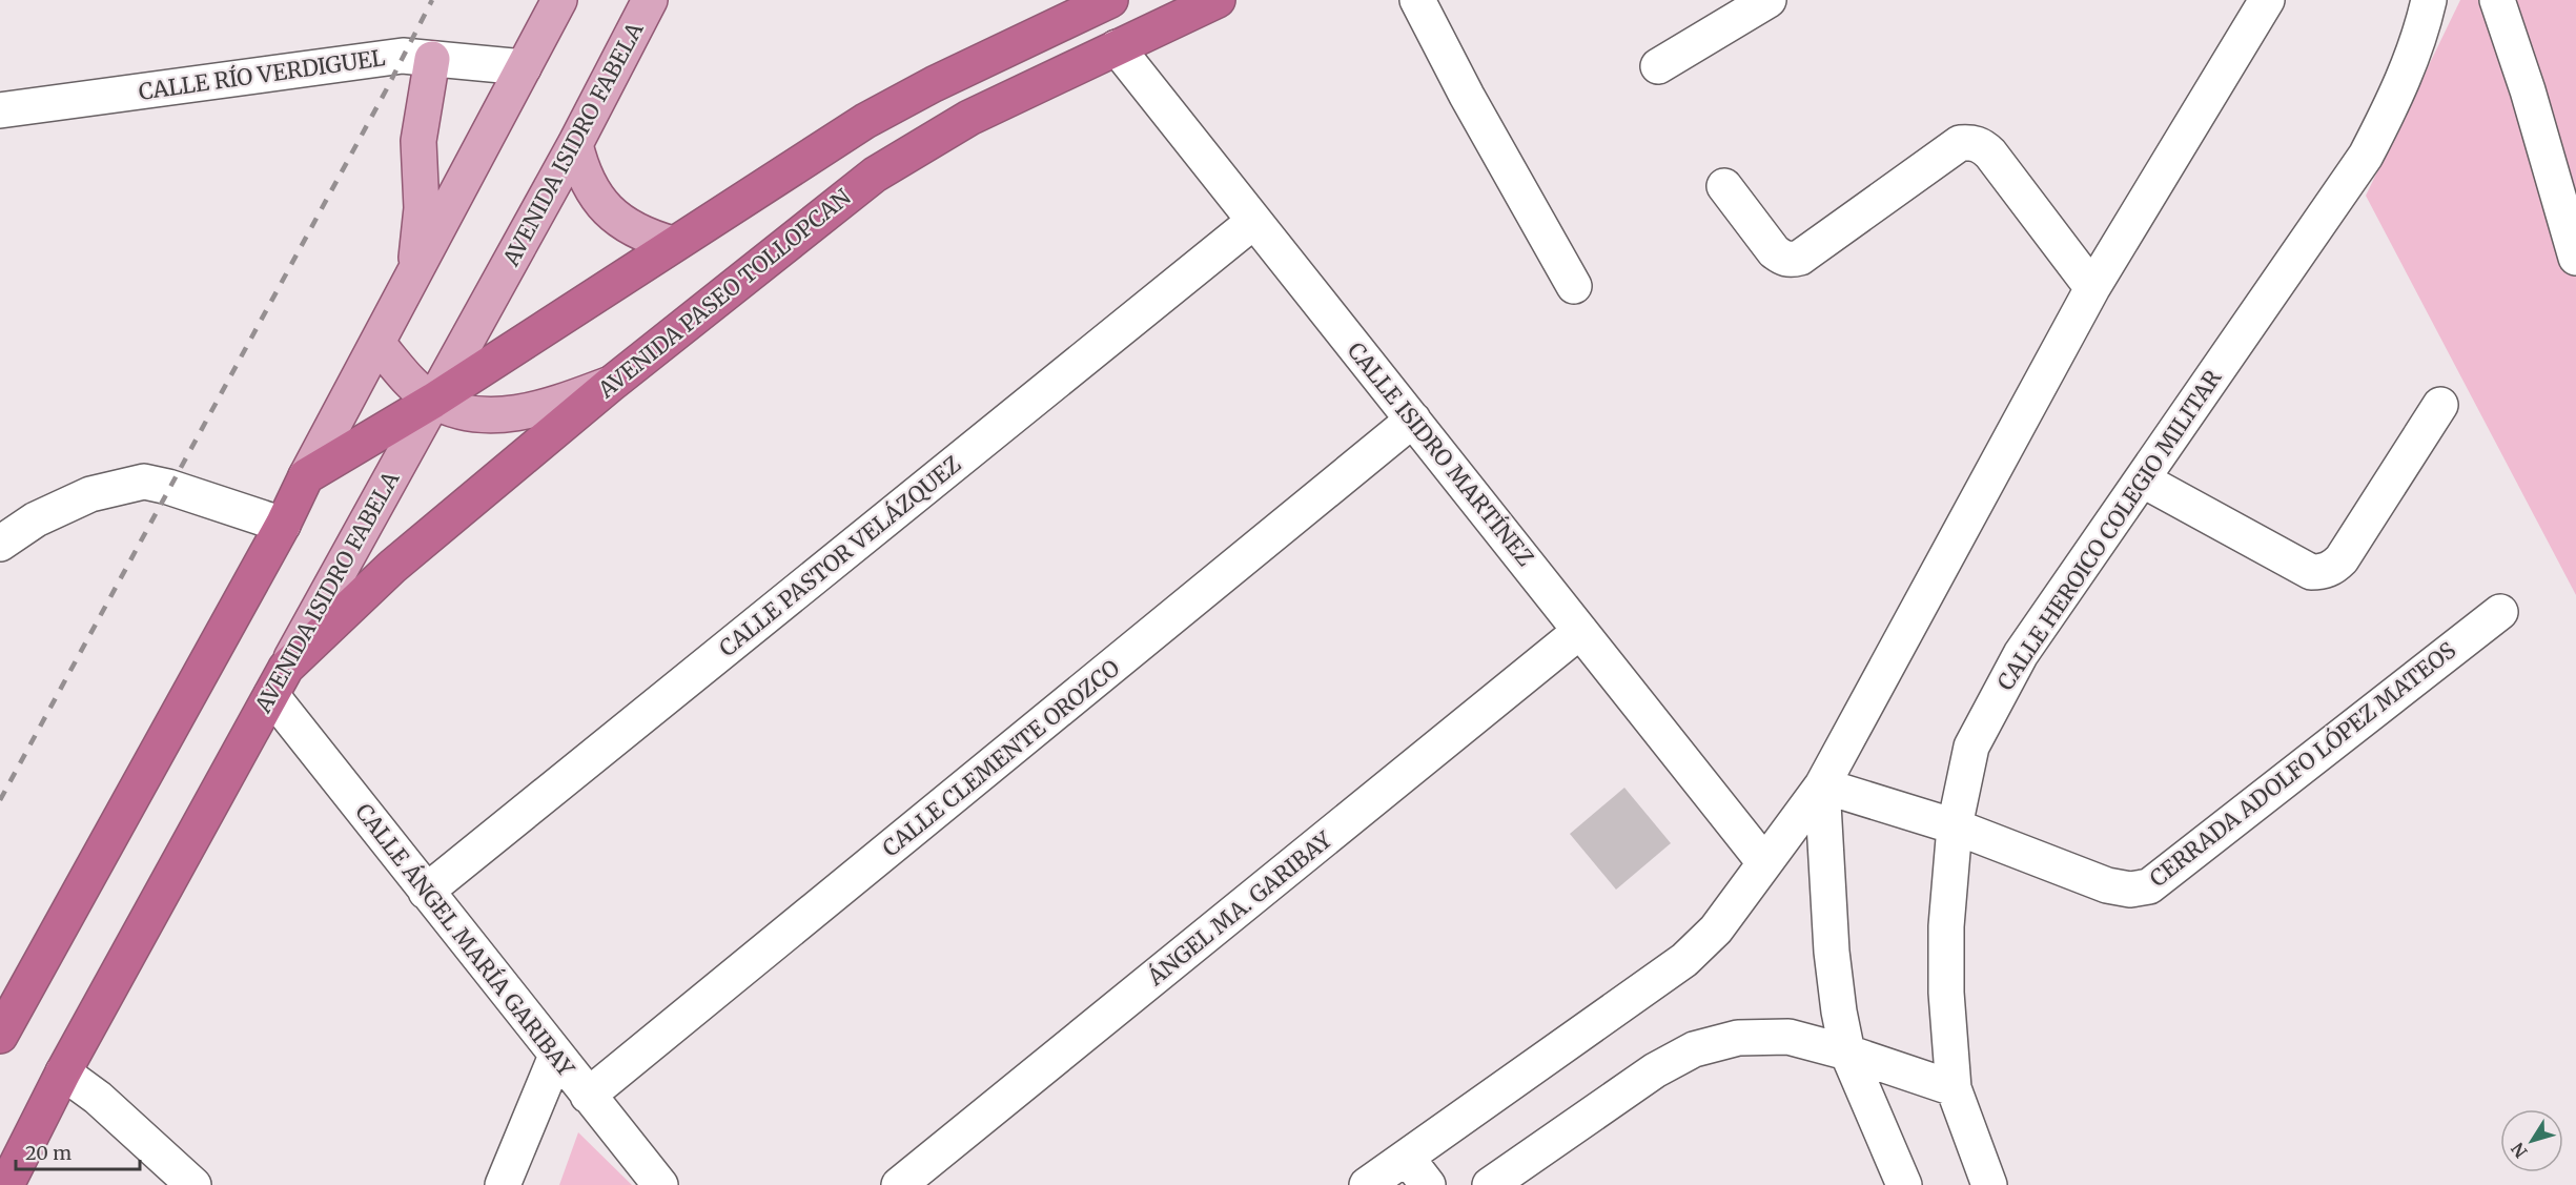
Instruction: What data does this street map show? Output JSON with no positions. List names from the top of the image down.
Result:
{
  "streets": {
    "highway": ["AVENIDA ISIDRO FABELA", "AVENIDA PASEO TOLLOPCAN"],
    "street": [
      "CALLE RÍO VERDIGUEL",
      "CALLE ISIDRO MARTÍNEZ",
      "CALLE HEROICO COLEGIO MILITAR",
      "CALLE PASTOR VELÁZQUEZ",
      "CALLE CLEMENTE OROZCO",
      "CERRADA ADOLFO LÓPEZ MATEOS",
      "ÁNGEL MA. GARIBAY",
      "CALLE ÁNGEL MARÍA GARIBAY"
    ]
  },
  "crossings": [
    ["AVENIDA ISIDRO FABELA", "AVENIDA PASEO TOLLOPCAN"],
    ["AVENIDA ISIDRO FABELA", "CALLE ÁNGEL MARÍA GARIBAY"],
    ["AVENIDA PASEO TOLLOPCAN", "CALLE ISIDRO MARTÍNEZ"],
    ["AVENIDA PASEO TOLLOPCAN", "CALLE ÁNGEL MARÍA GARIBAY"],
    ["CALLE ISIDRO MARTÍNEZ", "CALLE PASTOR VELÁZQUEZ"],
    ["CALLE ISIDRO MARTÍNEZ", "CALLE CLEMENTE OROZCO"],
    ["CALLE ISIDRO MARTÍNEZ", "ÁNGEL MA. GARIBAY"],
    ["CALLE HEROICO COLEGIO MILITAR", "CERRADA ADOLFO LÓPEZ MATEOS"],
    ["CALLE PASTOR VELÁZQUEZ", "CALLE ÁNGEL MARÍA GARIBAY"],
    ["CALLE CLEMENTE OROZCO", "CALLE ÁNGEL MARÍA GARIBAY"]
  ],
  "scale_bar": "20 m",
  "north": "bottom left"
}
